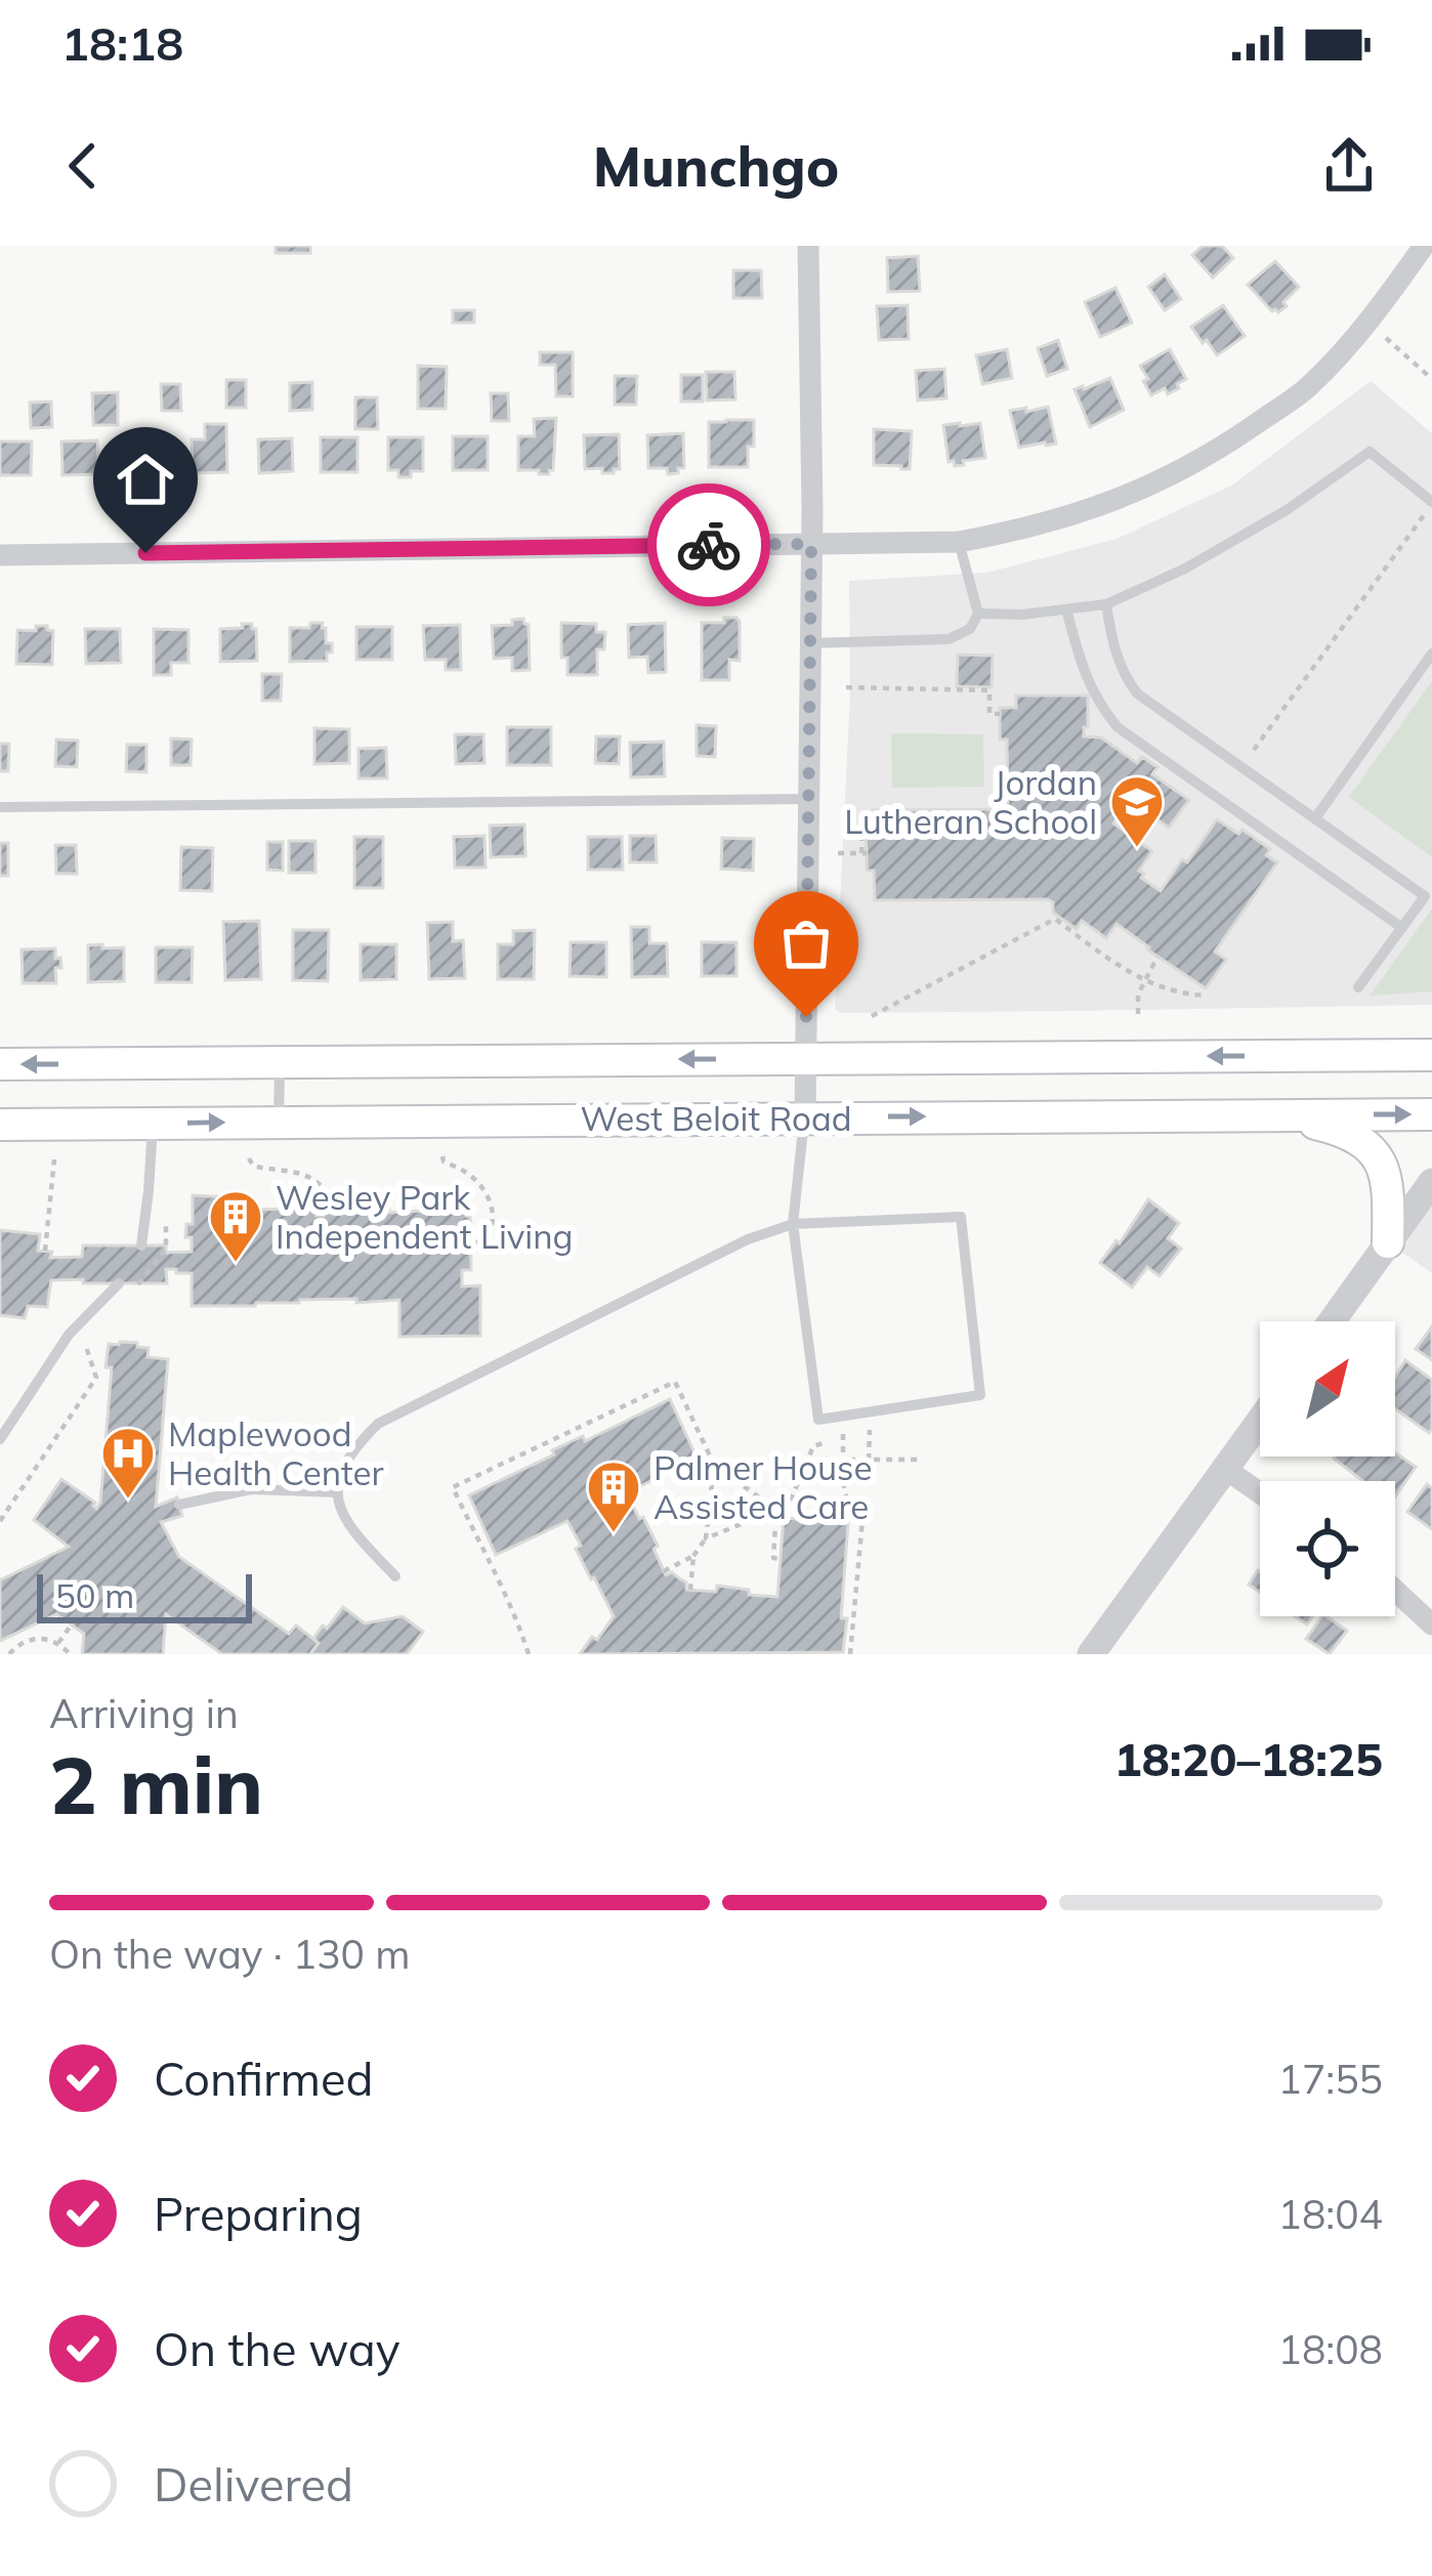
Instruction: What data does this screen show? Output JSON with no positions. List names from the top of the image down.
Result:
{
  "streets": {
    "main road": ["West Beloit Road"]
  },
  "places": {
    "school or university": ["Jordan Lutheran School"],
    "building": ["Wesley Park Independent Living", "Palmer House Assisted Care"],
    "hospital": ["Maplewood Health Center"]
  },
  "scale_bar": "50 m",
  "north": "top right",
  "page": {
    "status": "18:18",
    "header": "Munchgo",
    "scale": "50 m",
    "heading": ["2 min", "Arriving in", "18:20–18:25"],
    "bar": "On the way · 130 m",
    "list": [
      ["Confirmed", "17:55"],
      ["Preparing", "18:04"],
      ["On the way", "18:08"],
      "Delivered"
    ]
  }
}
